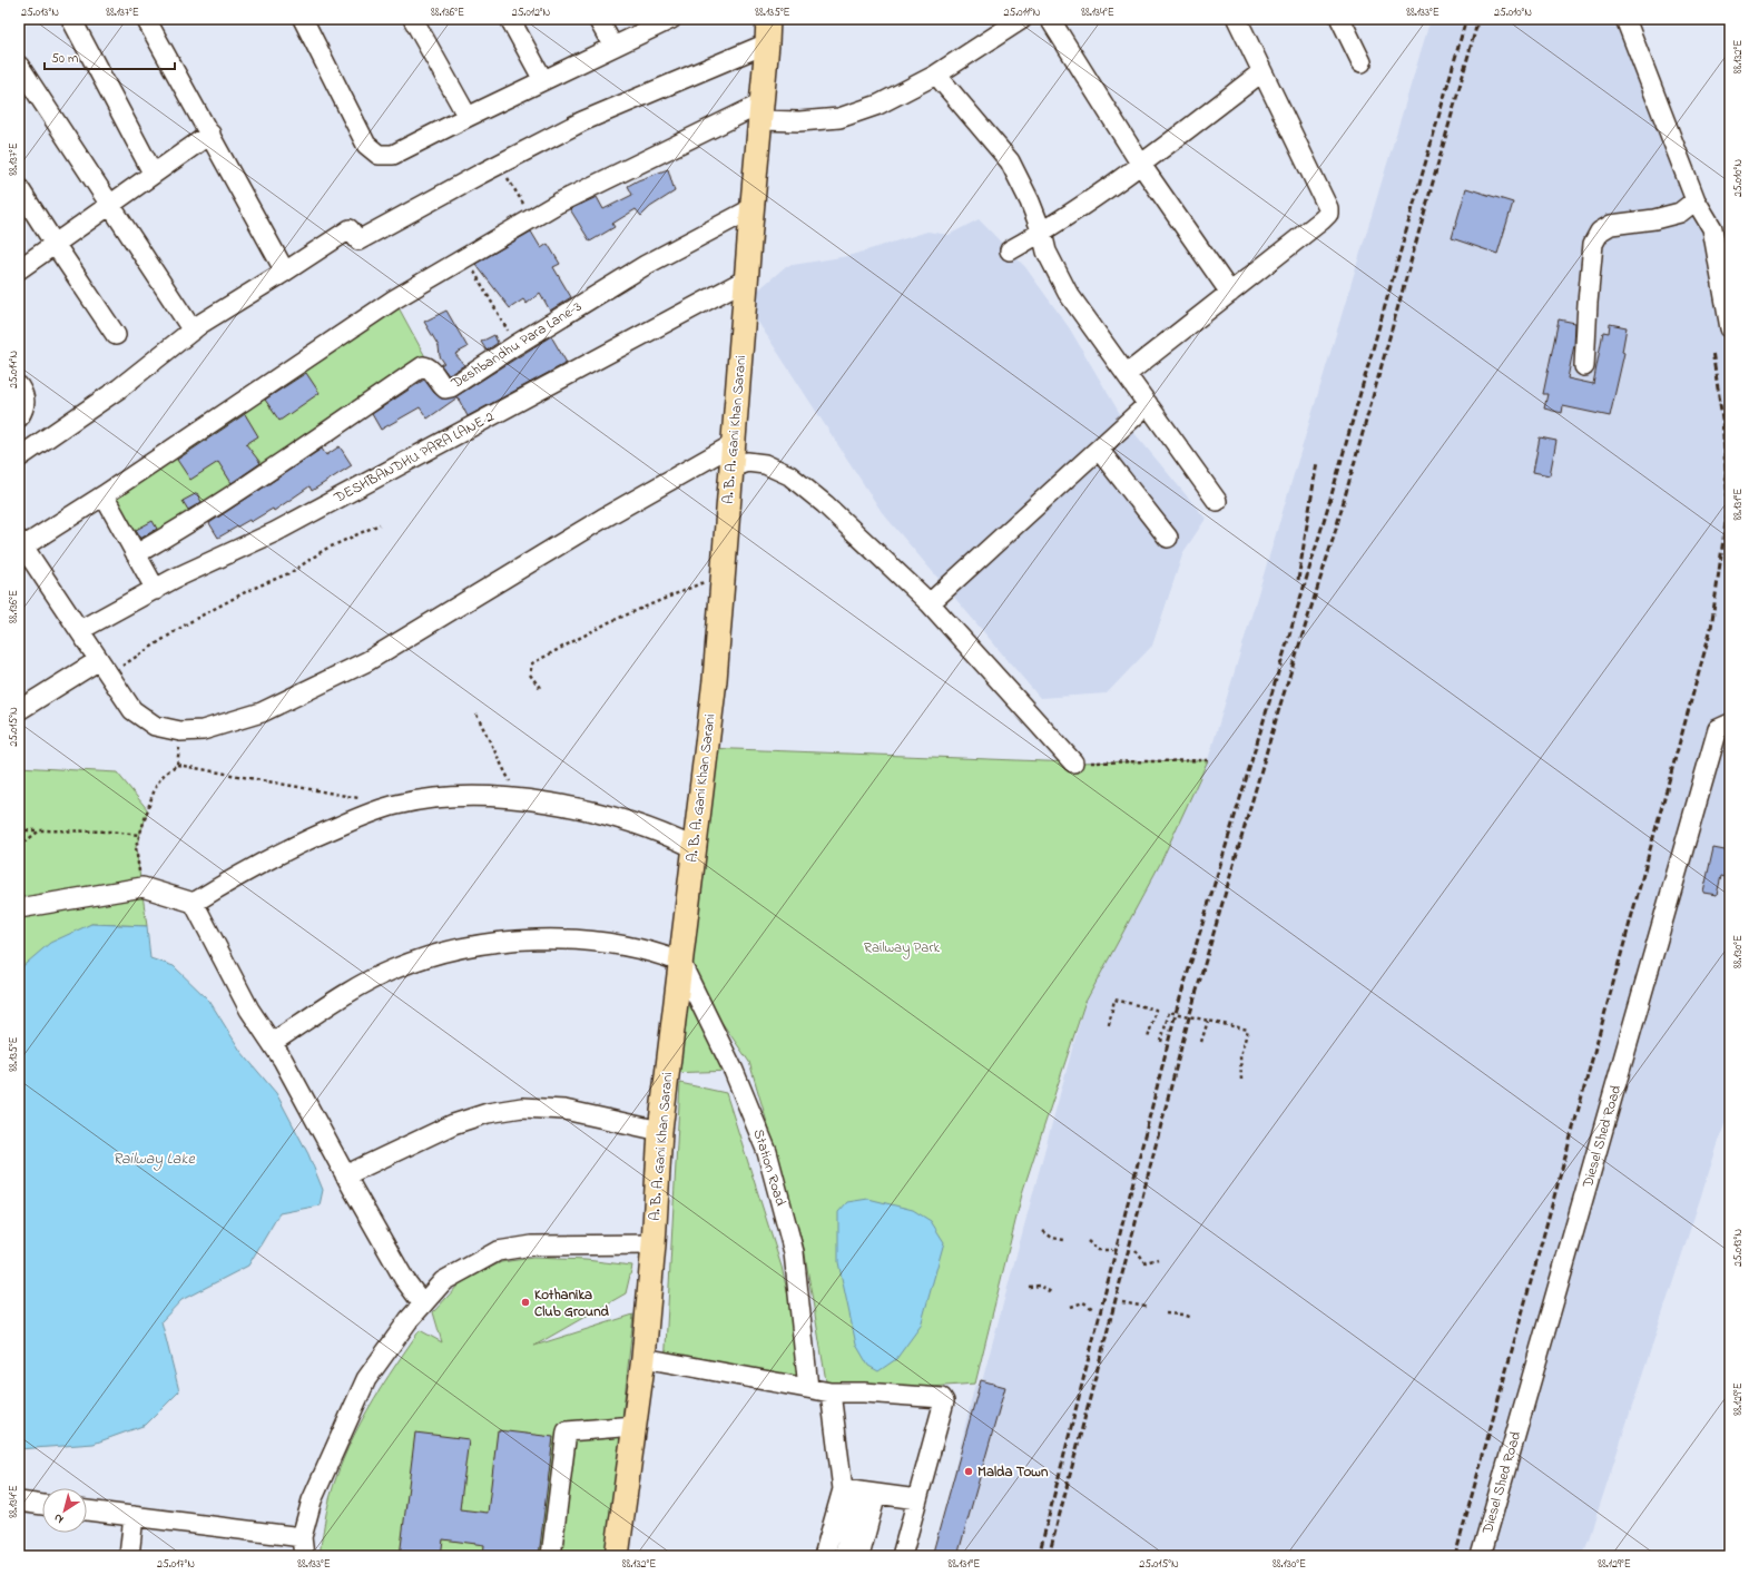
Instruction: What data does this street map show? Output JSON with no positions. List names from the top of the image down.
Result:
{
  "streets": {
    "main road": ["A. B. A. Gani Khan Sarani"],
    "street": [
      "Deshbandhu Para Lane-3",
      "DESHBANDHU PARA LANE 2",
      "Diesel Shed Road",
      "Station Road"
    ]
  },
  "crossings": [
    ["Deshbandhu Para Lane-3", "A. B. A. Gani Khan Sarani"],
    ["A. B. A. Gani Khan Sarani", "DESHBANDHU PARA LANE 2"],
    ["A. B. A. Gani Khan Sarani", "Station Road"]
  ],
  "water": ["Railway Lake"],
  "parks": ["Railway Park"],
  "places": ["Kothanika Club Ground", "Malda Town"],
  "scale_bar": "50 m",
  "north": "bottom left",
  "coordinates": [
    "25.013°N",
    "88.137°E",
    "88.136°E",
    "25.012°N",
    "88.135°E",
    "25.011°N",
    "88.134°E",
    "88.133°E",
    "25.010°N",
    "88.132°E",
    "25.014°N",
    "88.131°E",
    "25.015°N",
    "88.130°E",
    "88.129°E",
    "25.017°N"
  ]
}
